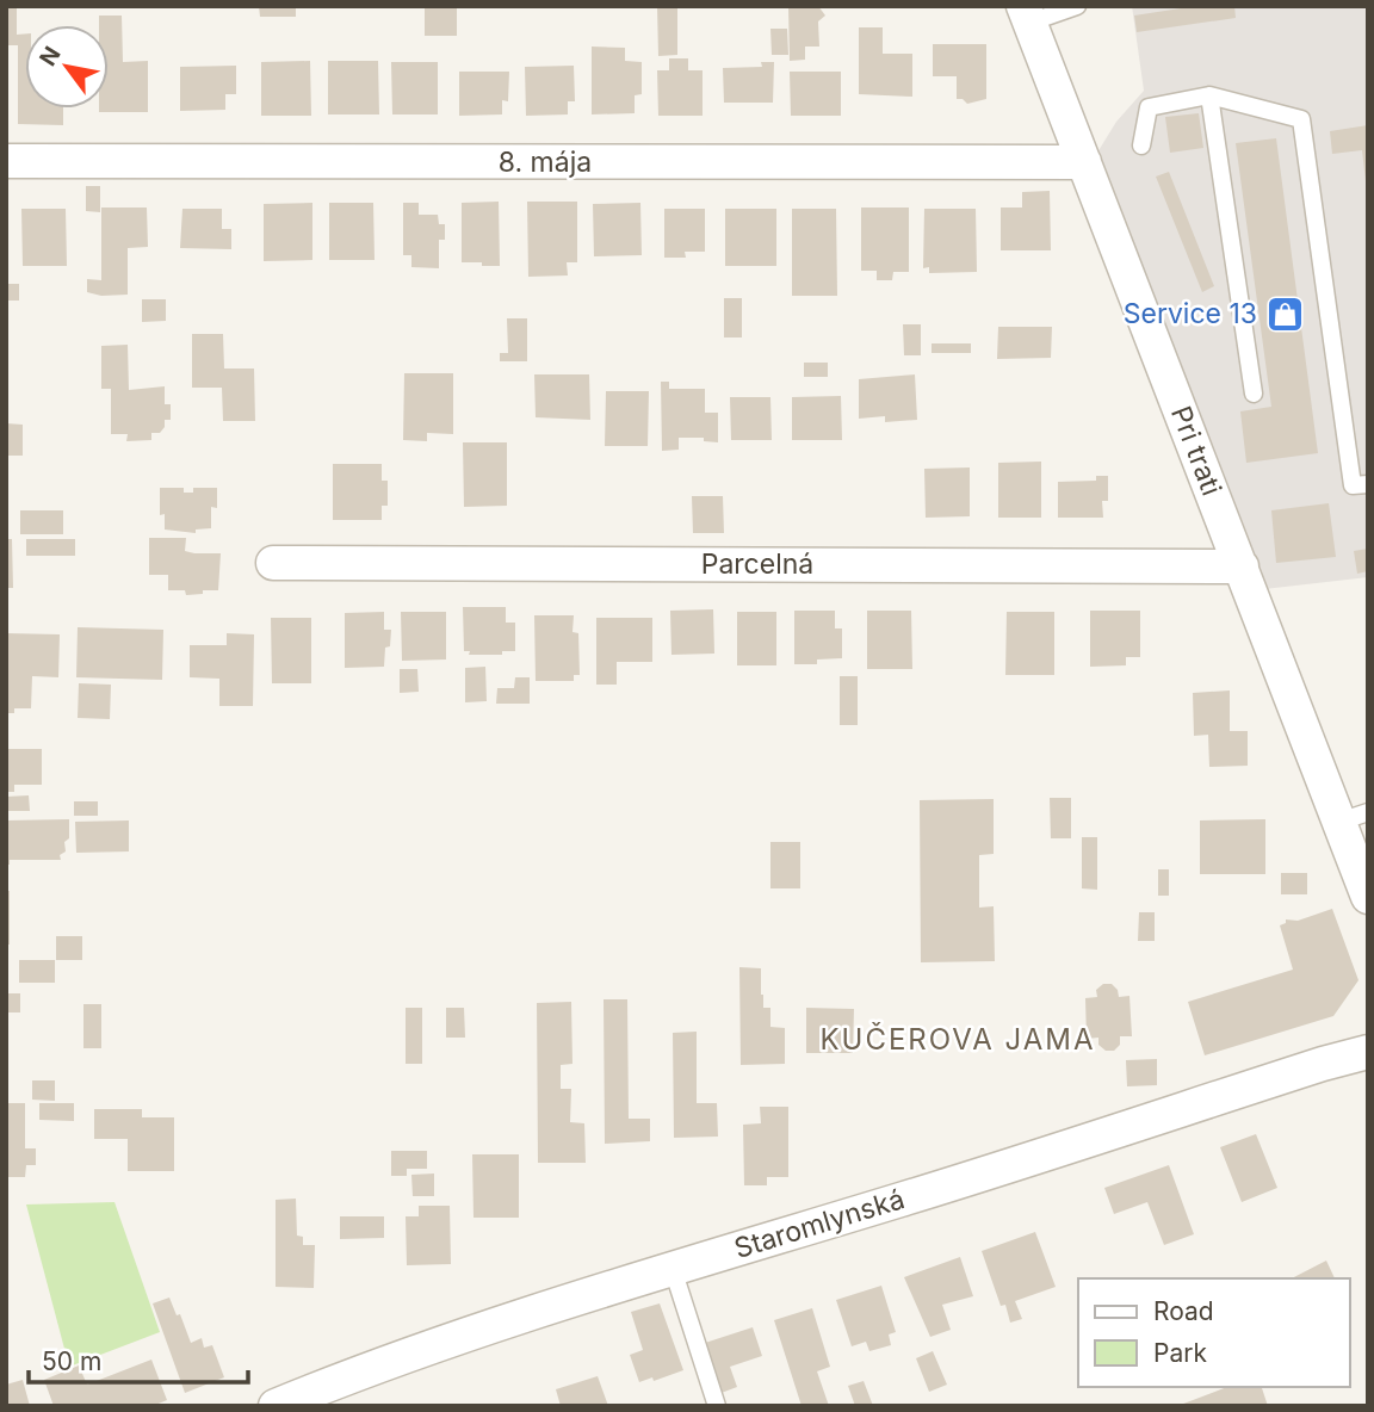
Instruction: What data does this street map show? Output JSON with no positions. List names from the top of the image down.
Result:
{
  "streets": {
    "street": [
      "8. mája",
      "Pri trati",
      "Parcelná",
      "Staromlynská"
    ]
  },
  "crossings": [
    ["8. mája", "Pri trati"],
    ["Pri trati", "Parcelná"]
  ],
  "districts": ["KUČEROVA JAMA"],
  "places": {
    "shop": ["Service 13"]
  },
  "legend": ["Road", "Park"],
  "scale_bar": "50 m",
  "north": "top left"
}
